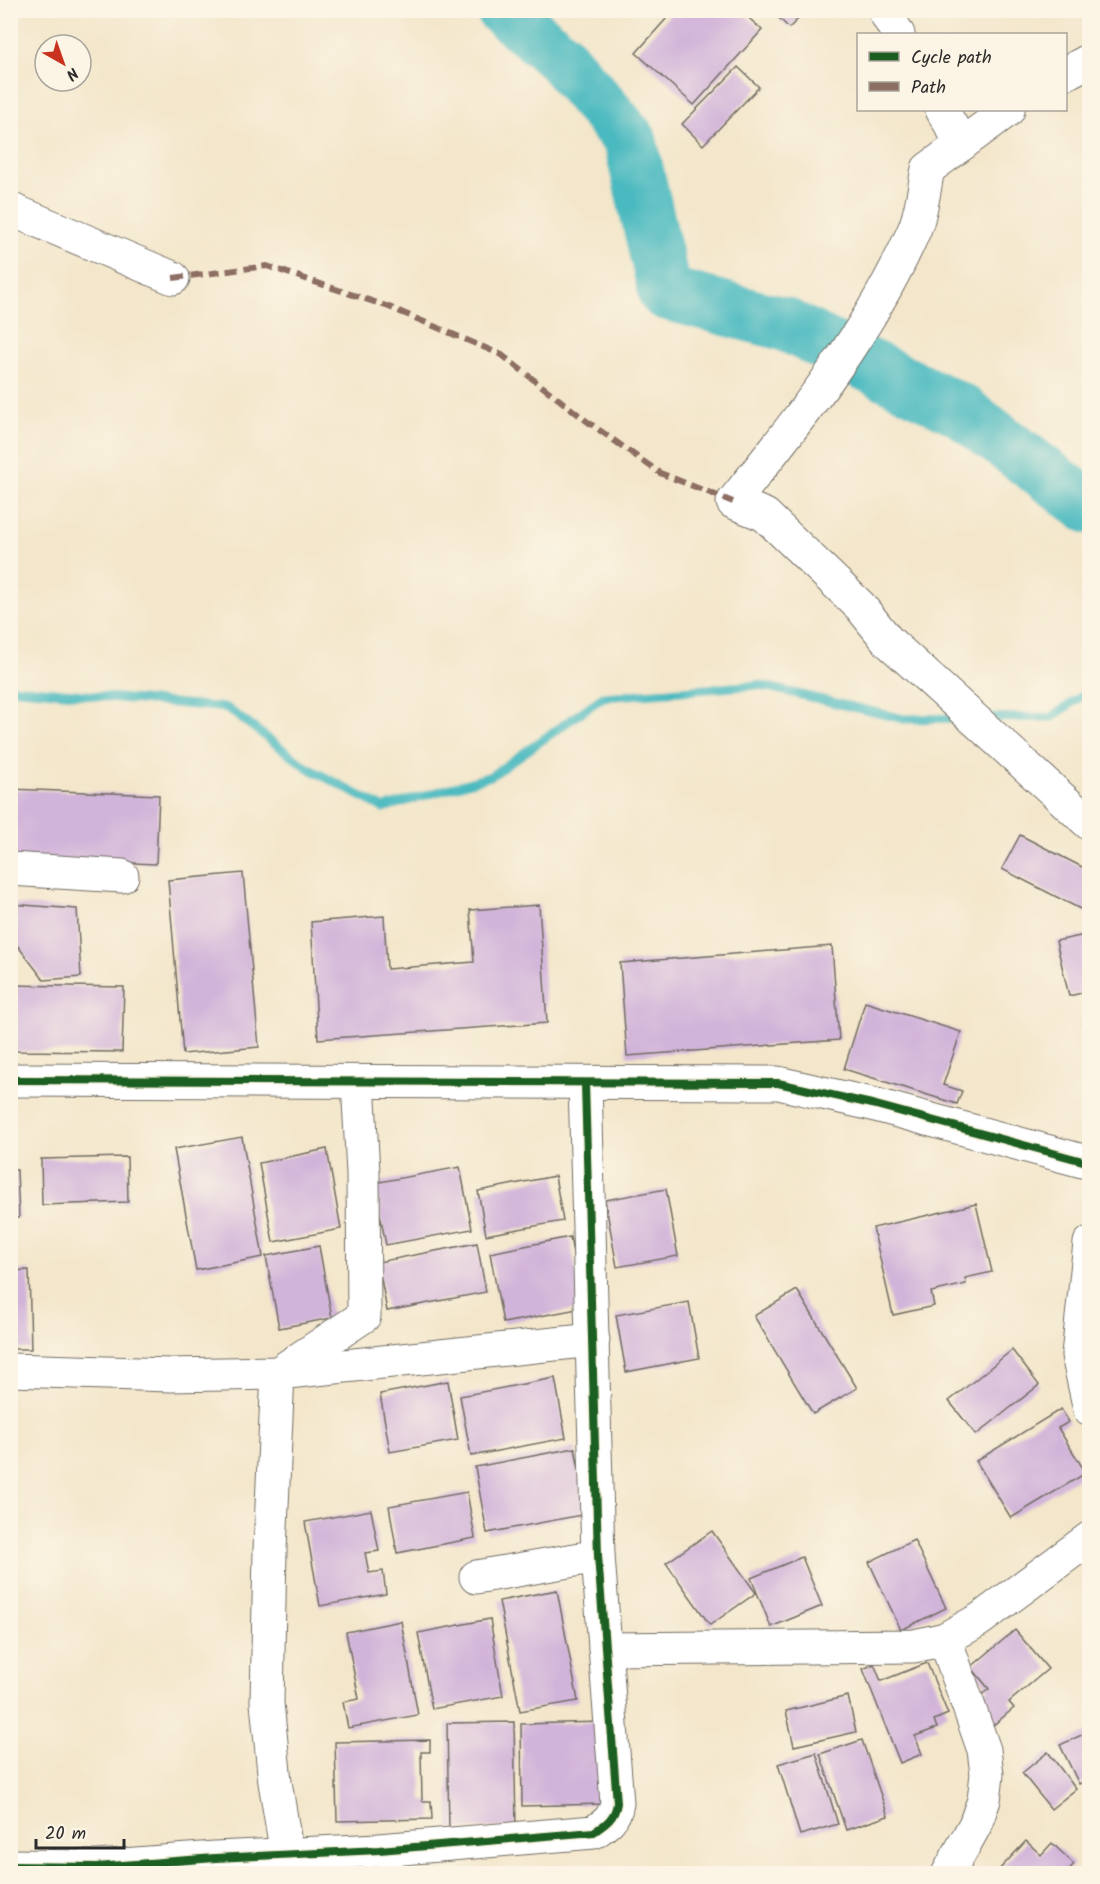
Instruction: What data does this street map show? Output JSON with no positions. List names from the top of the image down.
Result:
{
  "legend": ["Cycle path", "Path"],
  "scale_bar": "20 m",
  "north": "bottom right"
}
